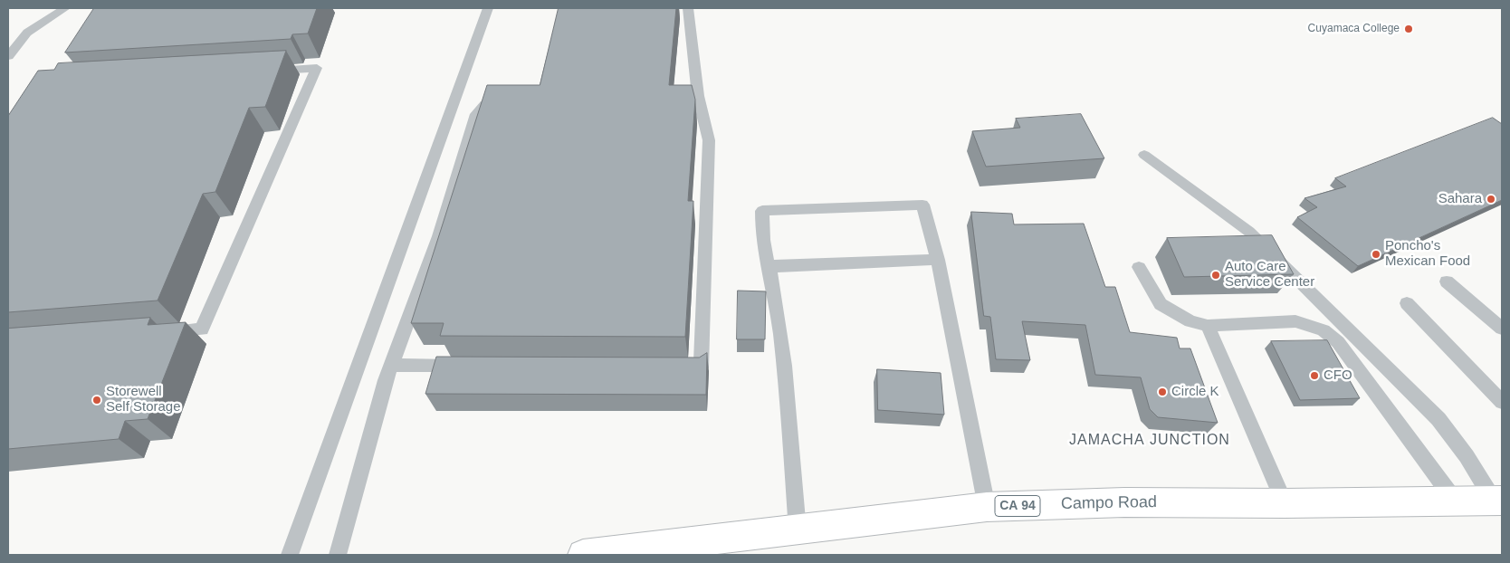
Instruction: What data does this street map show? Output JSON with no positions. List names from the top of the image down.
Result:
{
  "streets": {
    "highway": ["Campo Road", "CA 94"]
  },
  "districts": ["JAMACHA JUNCTION"],
  "places": [
    "Cuyamaca College",
    "Sahara",
    "Poncho's Mexican Food",
    "Auto Care Service Center",
    "CFO",
    "Circle K",
    "Storewell Self Storage"
  ]
}
